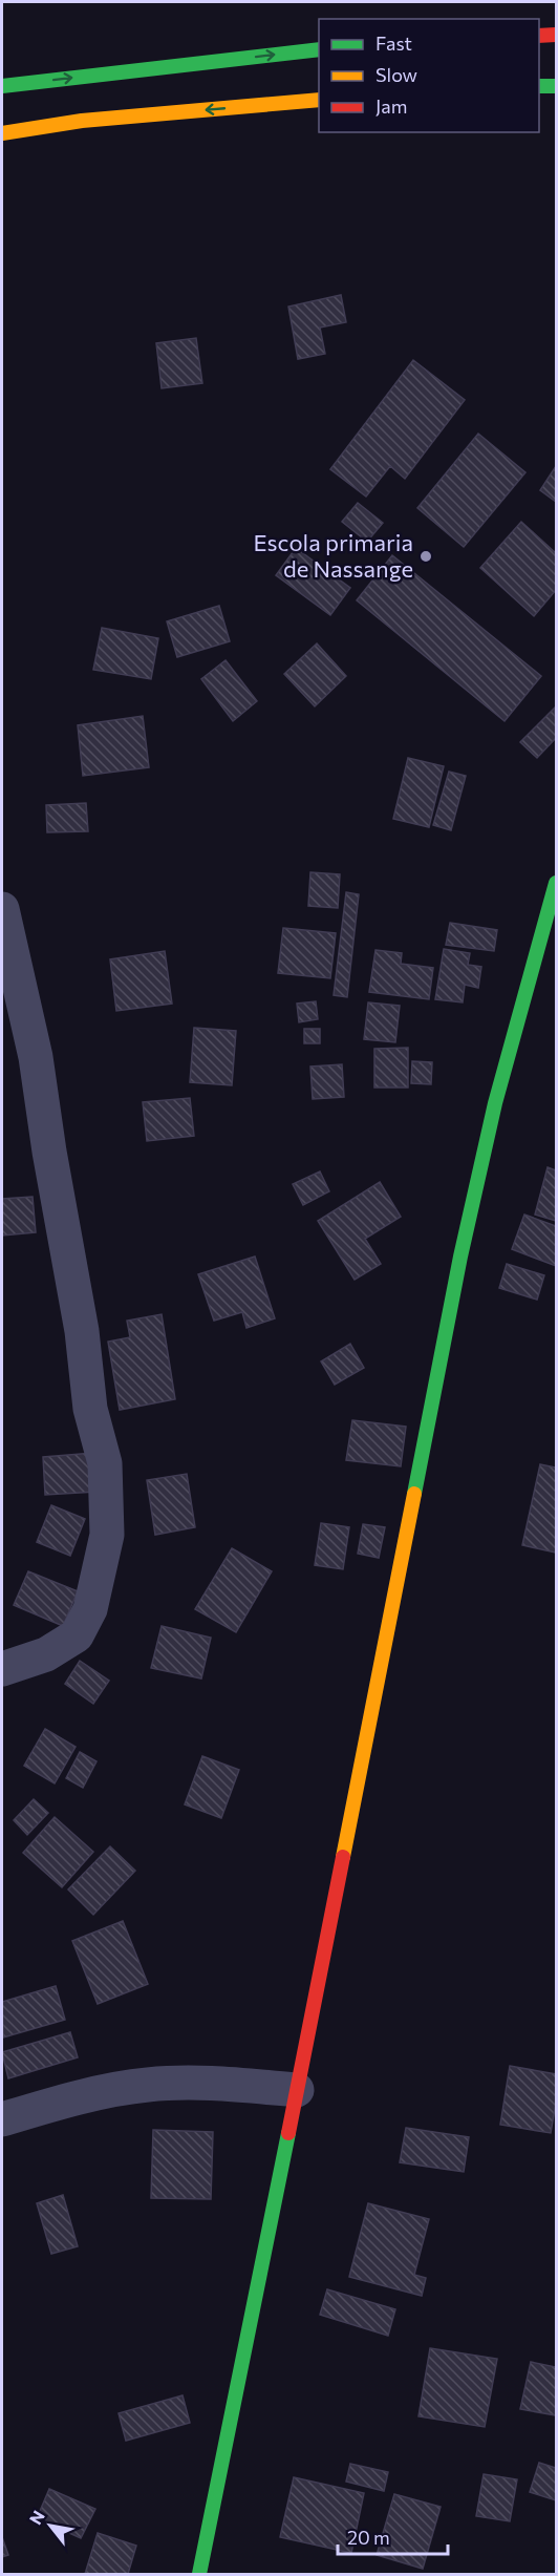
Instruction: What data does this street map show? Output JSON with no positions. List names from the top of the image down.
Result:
{
  "places": ["Escola primaria de Nassange"],
  "legend": ["Fast", "Slow", "Jam"],
  "scale_bar": "20 m",
  "north": "top left"
}
